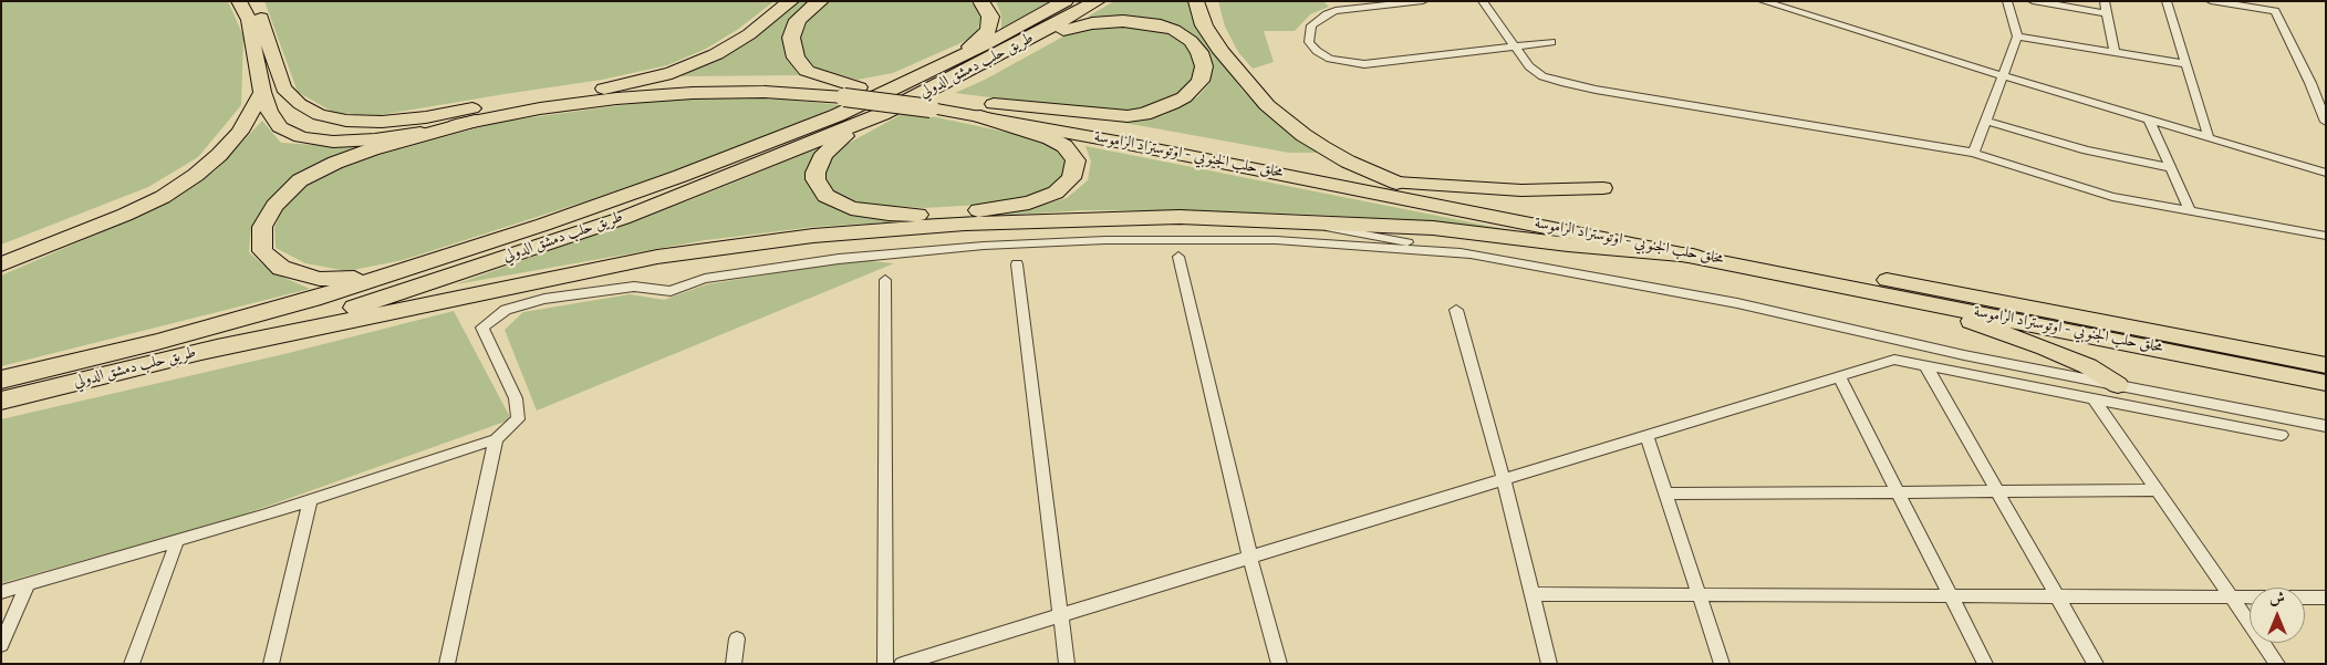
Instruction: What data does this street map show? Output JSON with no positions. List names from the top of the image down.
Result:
{
  "streets": {
    "highway": ["طريق حلب دمشق الدولي", "محلق حلب الجنوبي - اوتوستراد الراموسة"]
  },
  "north": "top"
}
